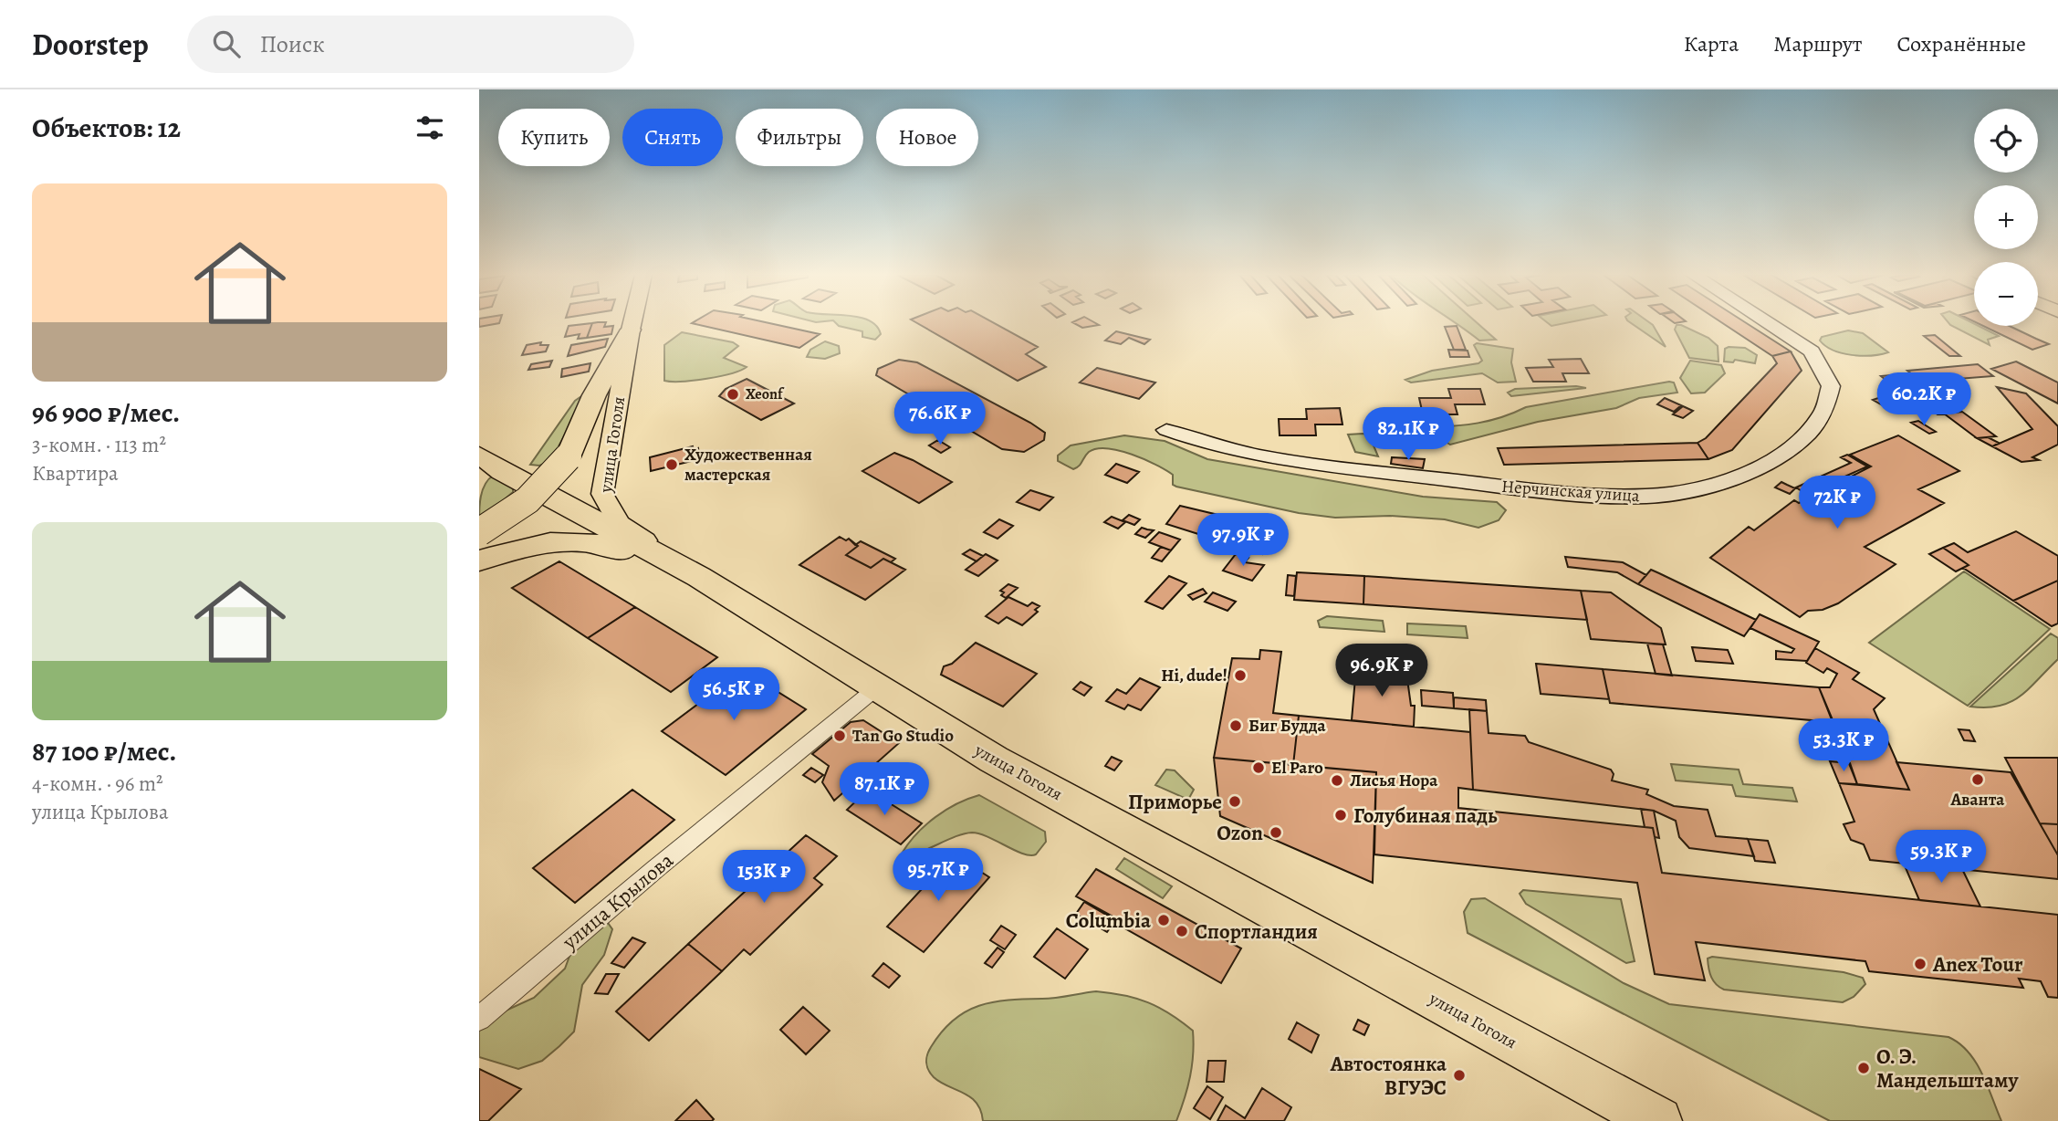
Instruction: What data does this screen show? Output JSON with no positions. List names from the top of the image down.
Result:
{
  "streets": {
    "highway": ["улица Гоголя"],
    "street": ["Нерчинская улица", "улица Крылова"]
  },
  "crossings": [
    ["улица Гоголя", "улица Крылова"]
  ],
  "places": [
    "Xeonf",
    "Художественная мастерская",
    "Hi, dude!",
    "Биг Будда",
    "Tan Go Studio",
    "El Paro",
    "Аванта",
    "Лисья Нора",
    "Приморье",
    "Голубиная падь",
    "Ozon",
    "Columbia",
    "Спортландия",
    "Anex Tour",
    "О. Э. Мандельштаму",
    "Автостоянка ВГУЭС"
  ],
  "page": {
    "header": "Doorstep",
    "search": "Поиск",
    "nav": ["Карта", "Маршрут", "Сохранённые"],
    "heading": "Объектов: 12",
    "map_buttons": ["+", "−"],
    "chip": [
      "Купить",
      "Снять",
      "Фильтры",
      "Новое"
    ],
    "list": [
      {
        "name": "96 900 ₽/мес.",
        "note": "3-комн. · 113 m² · Квартира"
      },
      {
        "name": "87 100 ₽/мес.",
        "note": "4-комн. · 96 m² · улица Крылова"
      }
    ],
    "price": [
      "60.2K ₽",
      "76.6K ₽",
      "82.1K ₽",
      "72K ₽",
      "97.9K ₽",
      "96.9K ₽",
      "56.5K ₽",
      "53.3K ₽",
      "87.1K ₽",
      "59.3K ₽",
      "95.7K ₽",
      "153K ₽"
    ]
  }
}
